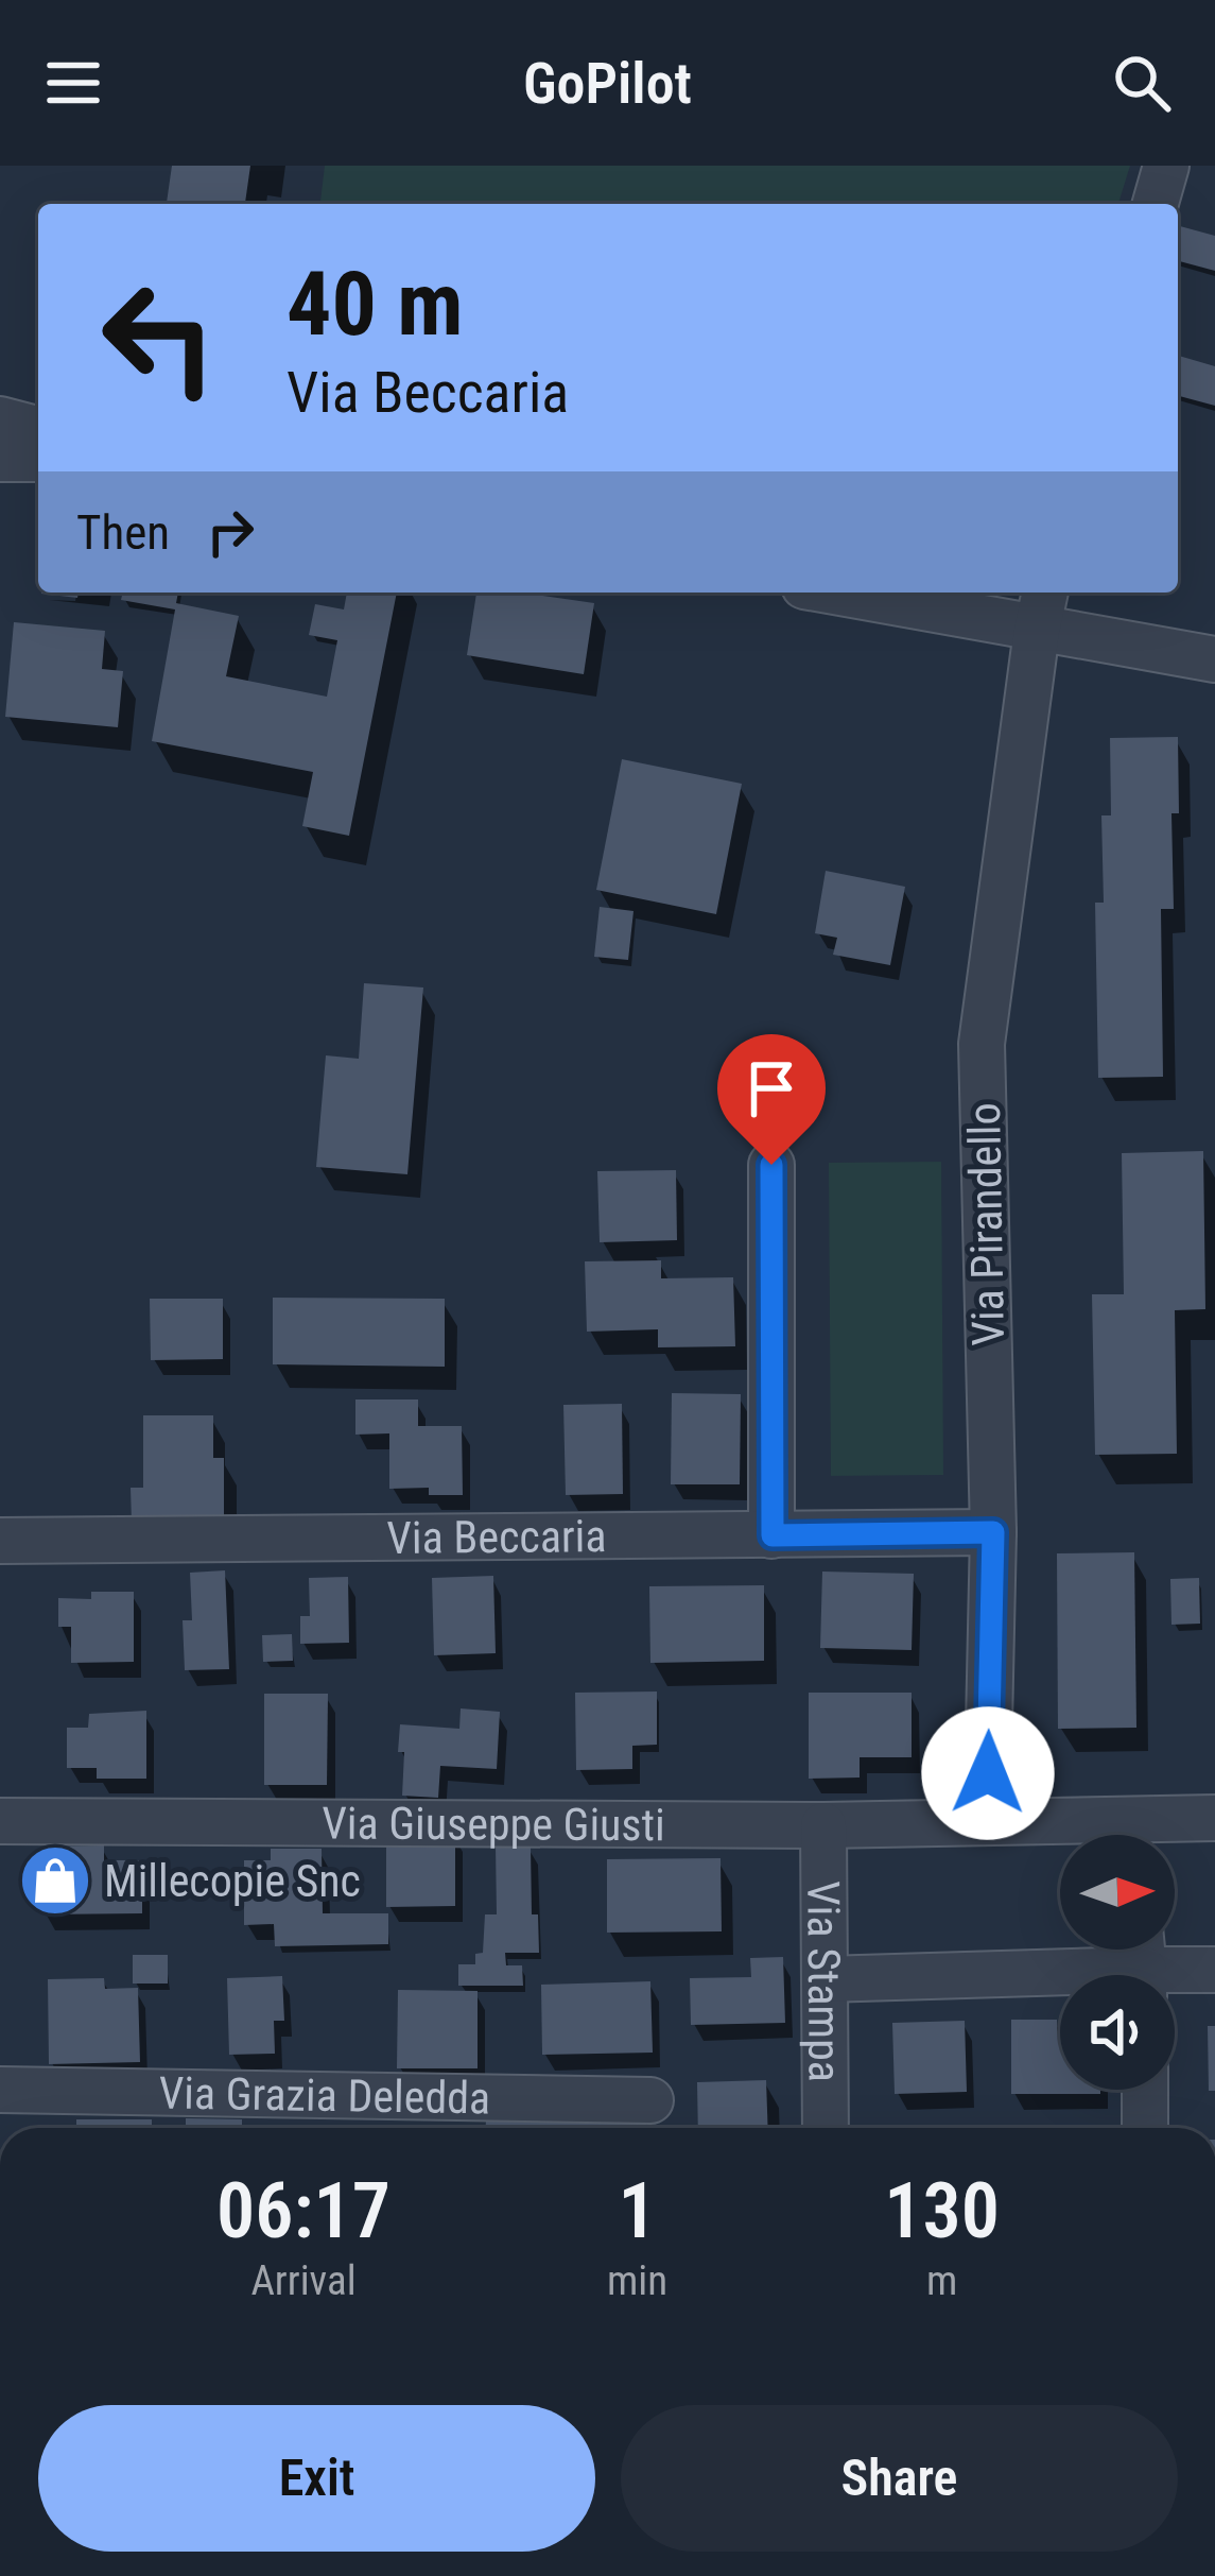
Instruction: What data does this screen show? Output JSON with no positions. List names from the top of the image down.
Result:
{
  "streets": {
    "street": [
      "Via Pirandello",
      "Via Beccaria",
      "Via Giuseppe Giusti",
      "Via Stampa",
      "Via Grazia Deledda"
    ]
  },
  "crossings": [
    ["Via Pirandello", "Via Beccaria"],
    ["Via Pirandello", "Via Giuseppe Giusti"],
    ["Via Giuseppe Giusti", "Via Stampa"]
  ],
  "places": {
    "shop": ["Millecopie Snc"]
  },
  "north": "right",
  "page": {
    "header": "GoPilot",
    "turn": ["40 m", "Via Beccaria"],
    "then": "Then",
    "eta": [
      "06:17",
      "Arrival",
      "1",
      "min",
      "130",
      "m"
    ],
    "buttons": ["Exit", "Share"]
  }
}
